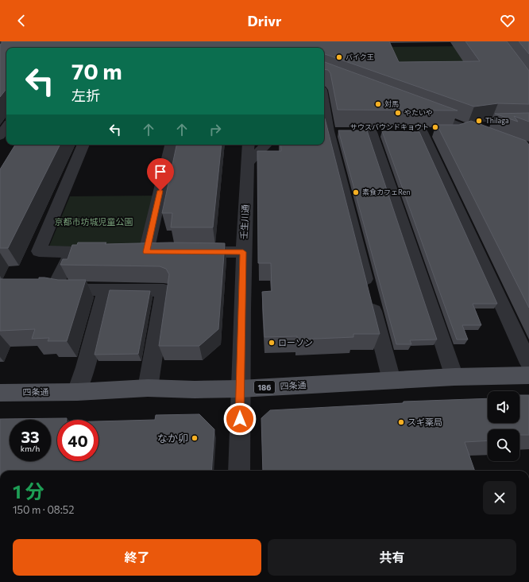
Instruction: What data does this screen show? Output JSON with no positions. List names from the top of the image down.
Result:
{
  "streets": {
    "main road": ["四条通", "186"],
    "street": ["壬生川通"]
  },
  "crossings": [
    ["壬生川通", "四条通"]
  ],
  "parks": ["京都市坊城児童公園"],
  "places": [
    "バイク王",
    "対馬",
    "やたいや",
    "Thilaga",
    "サウスバウンドキョウト",
    "素食カフェRen",
    "ローソン",
    "スギ薬局",
    "なか卯"
  ],
  "page": {
    "header": "Drivr",
    "turn": ["70 m", "左折"],
    "speed": "33 km/h",
    "limit": "40",
    "heading": ["1 分", "150 m · 08:52"],
    "buttons": ["終了", "共有"]
  }
}
